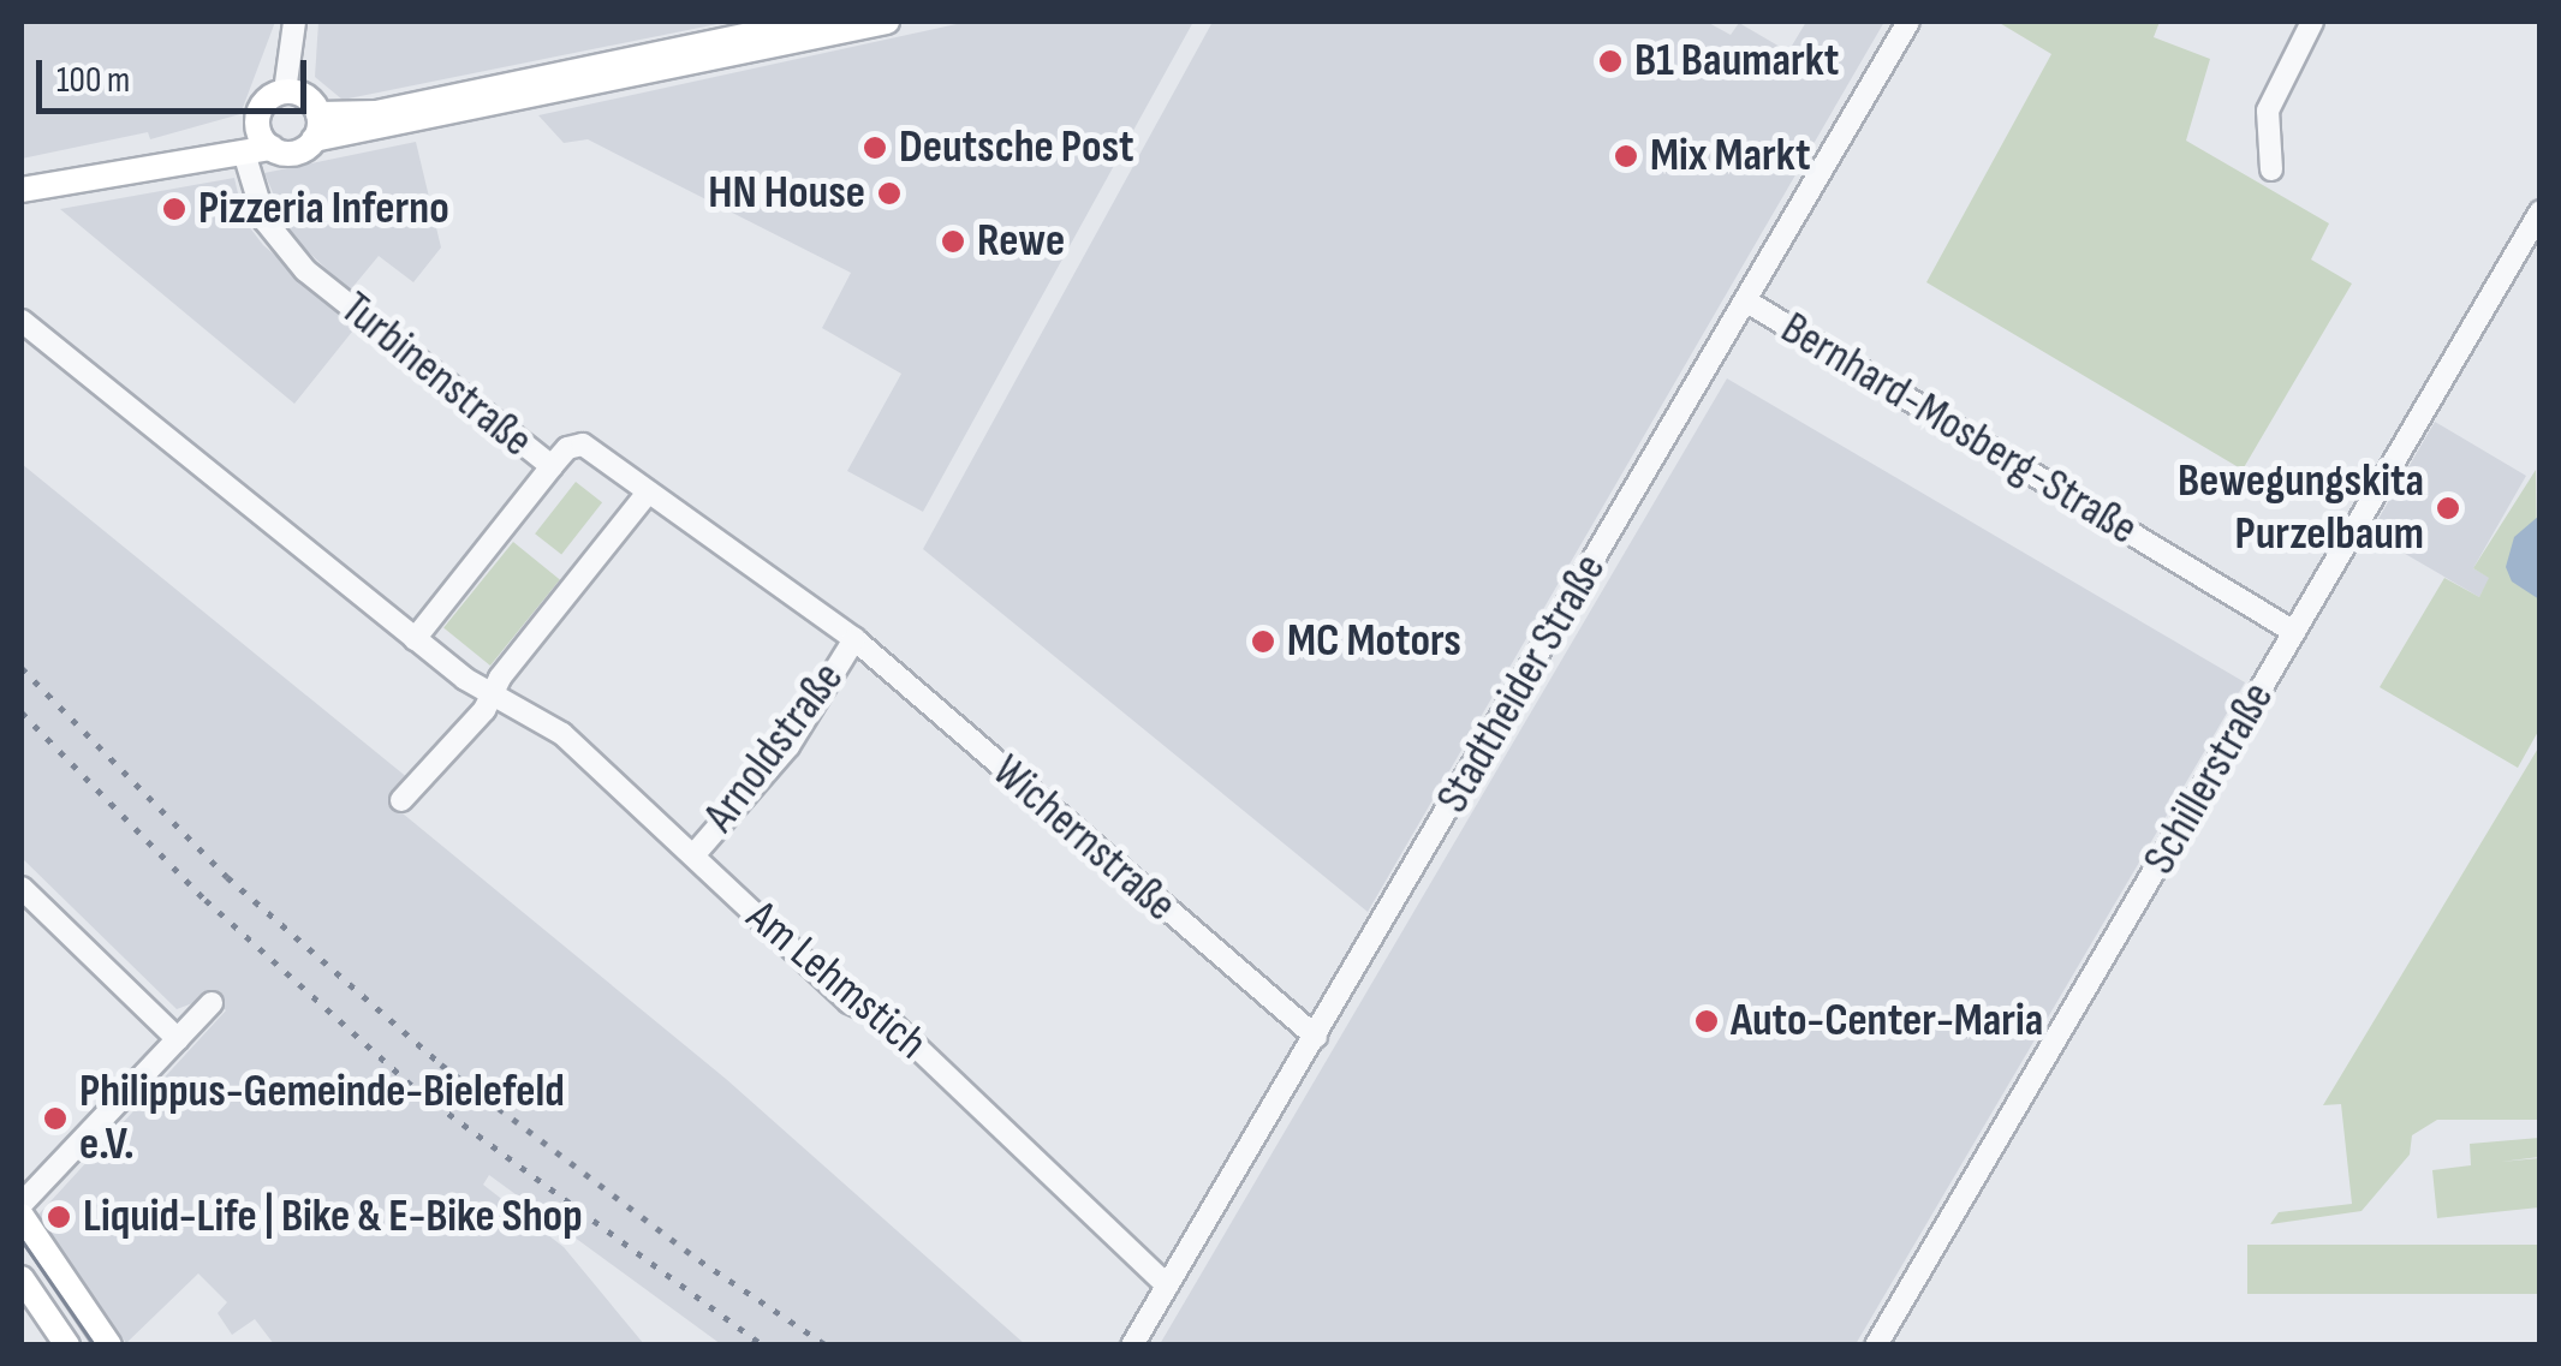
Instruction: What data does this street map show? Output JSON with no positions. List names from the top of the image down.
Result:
{
  "streets": {
    "street": [
      "Turbinenstraße",
      "Bernhard-Mosberg-Straße",
      "Stadtheider Straße",
      "Arnoldstraße",
      "Schillerstraße",
      "Wichernstraße",
      "Am Lehmstich"
    ]
  },
  "crossings": [
    ["Turbinenstraße", "Arnoldstraße"],
    ["Turbinenstraße", "Wichernstraße"],
    ["Bernhard-Mosberg-Straße", "Stadtheider Straße"],
    ["Bernhard-Mosberg-Straße", "Schillerstraße"],
    ["Stadtheider Straße", "Wichernstraße"],
    ["Stadtheider Straße", "Am Lehmstich"],
    ["Arnoldstraße", "Wichernstraße"],
    ["Arnoldstraße", "Am Lehmstich"]
  ],
  "places": [
    "B1 Baumarkt",
    "Deutsche Post",
    "Mix Markt",
    "HN House",
    "Pizzeria Inferno",
    "Rewe",
    "Bewegungskita Purzelbaum",
    "MC Motors",
    "Auto-Center-Maria",
    "Philippus-Gemeinde-Bielefeld e.V.",
    "Liquid-Life | Bike & E-Bike Shop"
  ],
  "scale_bar": "100 m"
}
